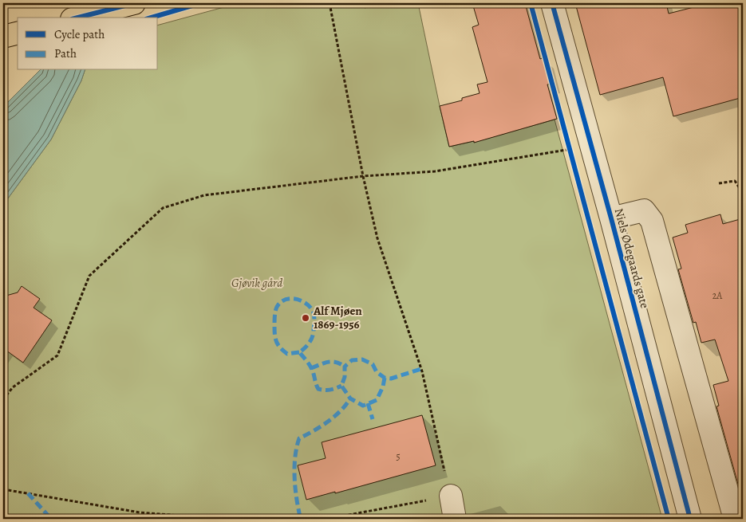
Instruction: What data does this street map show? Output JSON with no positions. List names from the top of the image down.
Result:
{
  "streets": {
    "street": ["Niels Ødegaards gate"]
  },
  "parks": ["Gjøvik gård"],
  "places": ["Alf Mjøen 1869-1956"],
  "house_numbers": ["2A", "5"],
  "legend": ["Cycle path", "Path"]
}
